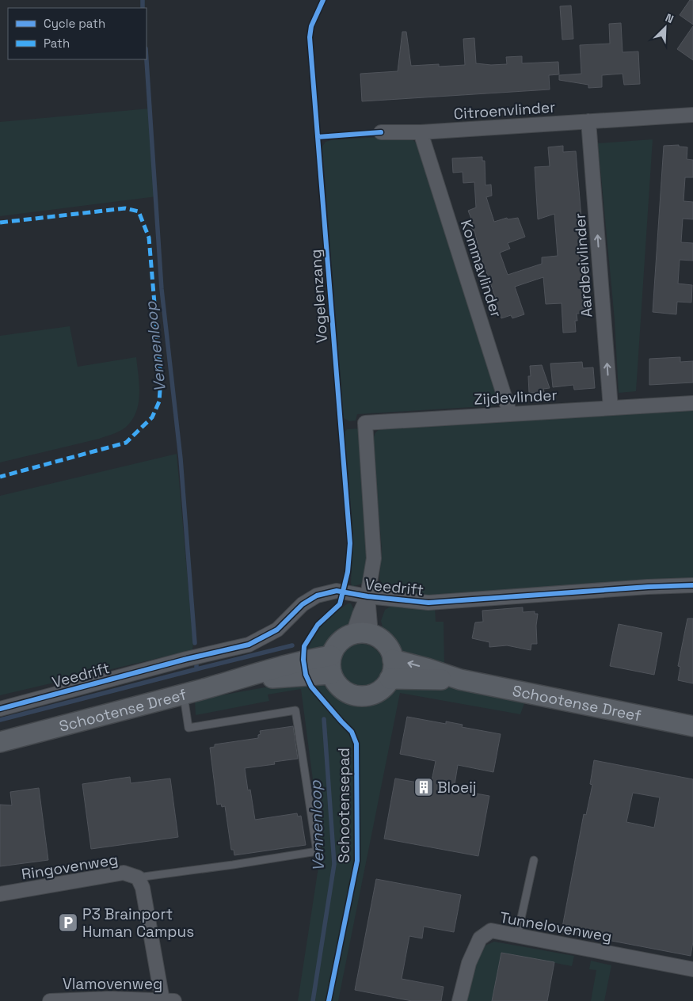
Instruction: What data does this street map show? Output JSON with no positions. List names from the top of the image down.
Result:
{
  "streets": {
    "street": [
      "Citroenvlinder",
      "Aardbeivlinder",
      "Kommavlinder",
      "Zijdevlinder",
      "Veedrift",
      "Schootense Dreef",
      "Ringovenweg",
      "Tunnelovenweg",
      "Vlamovenweg"
    ],
    "cycle path": ["Vogelenzang"]
  },
  "crossings": [
    ["Citroenvlinder", "Aardbeivlinder"],
    ["Citroenvlinder", "Kommavlinder"],
    ["Aardbeivlinder", "Zijdevlinder"],
    ["Kommavlinder", "Zijdevlinder"],
    ["Zijdevlinder", "Veedrift"],
    ["Ringovenweg", "Vlamovenweg"]
  ],
  "one_way": ["Aardbeivlinder"],
  "water": ["Vennenloop"],
  "places": {
    "building": ["Bloeij"],
    "parking": ["P3 Brainport Human Campus"]
  },
  "legend": ["Cycle path", "Path"],
  "north": "top right"
}
